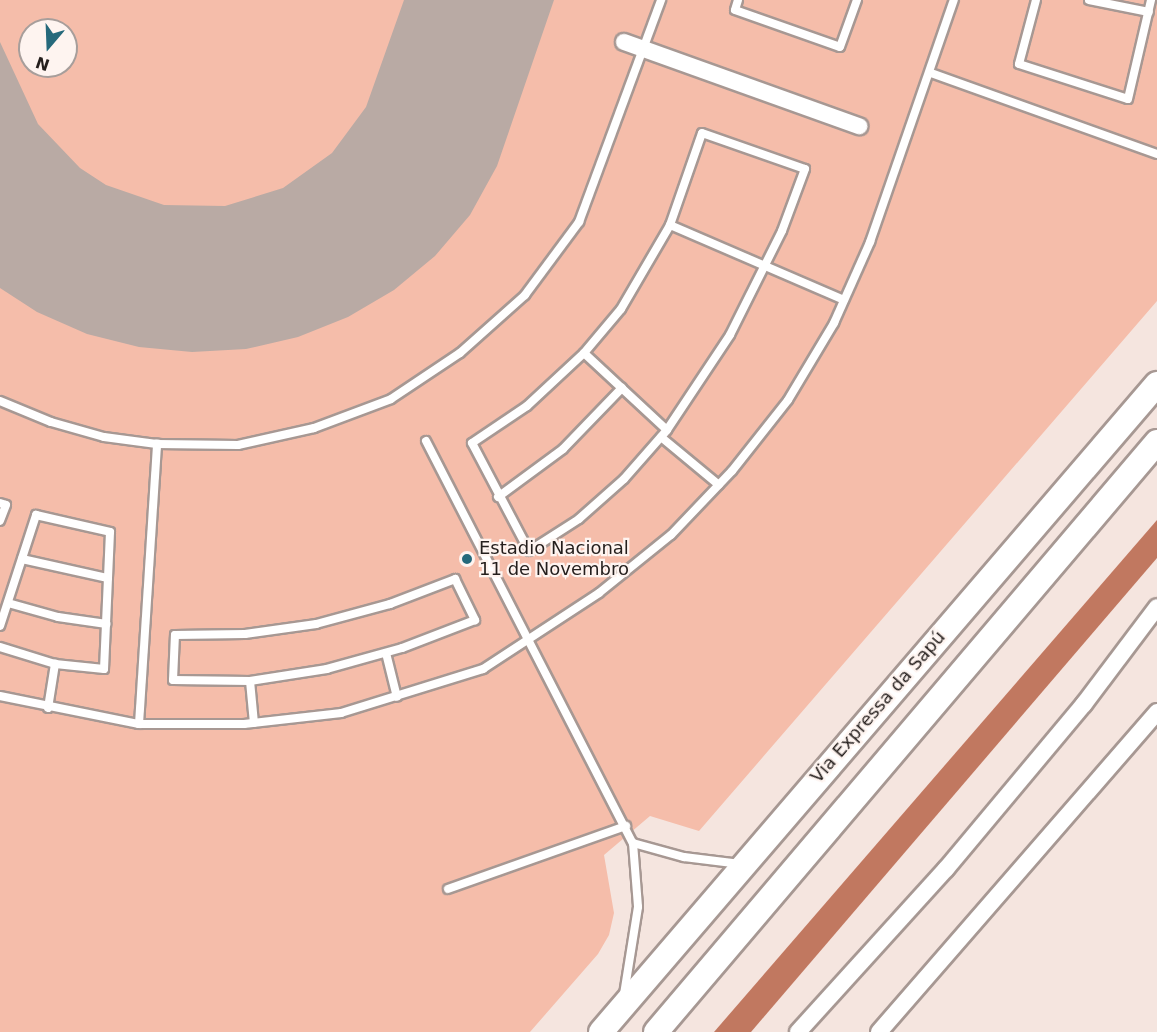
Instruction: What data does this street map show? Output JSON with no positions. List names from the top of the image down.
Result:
{
  "streets": {
    "main road": ["Via Expressa da Sapú"]
  },
  "places": ["Estadio Nacional 11 de Novembro"],
  "north": "bottom"
}
